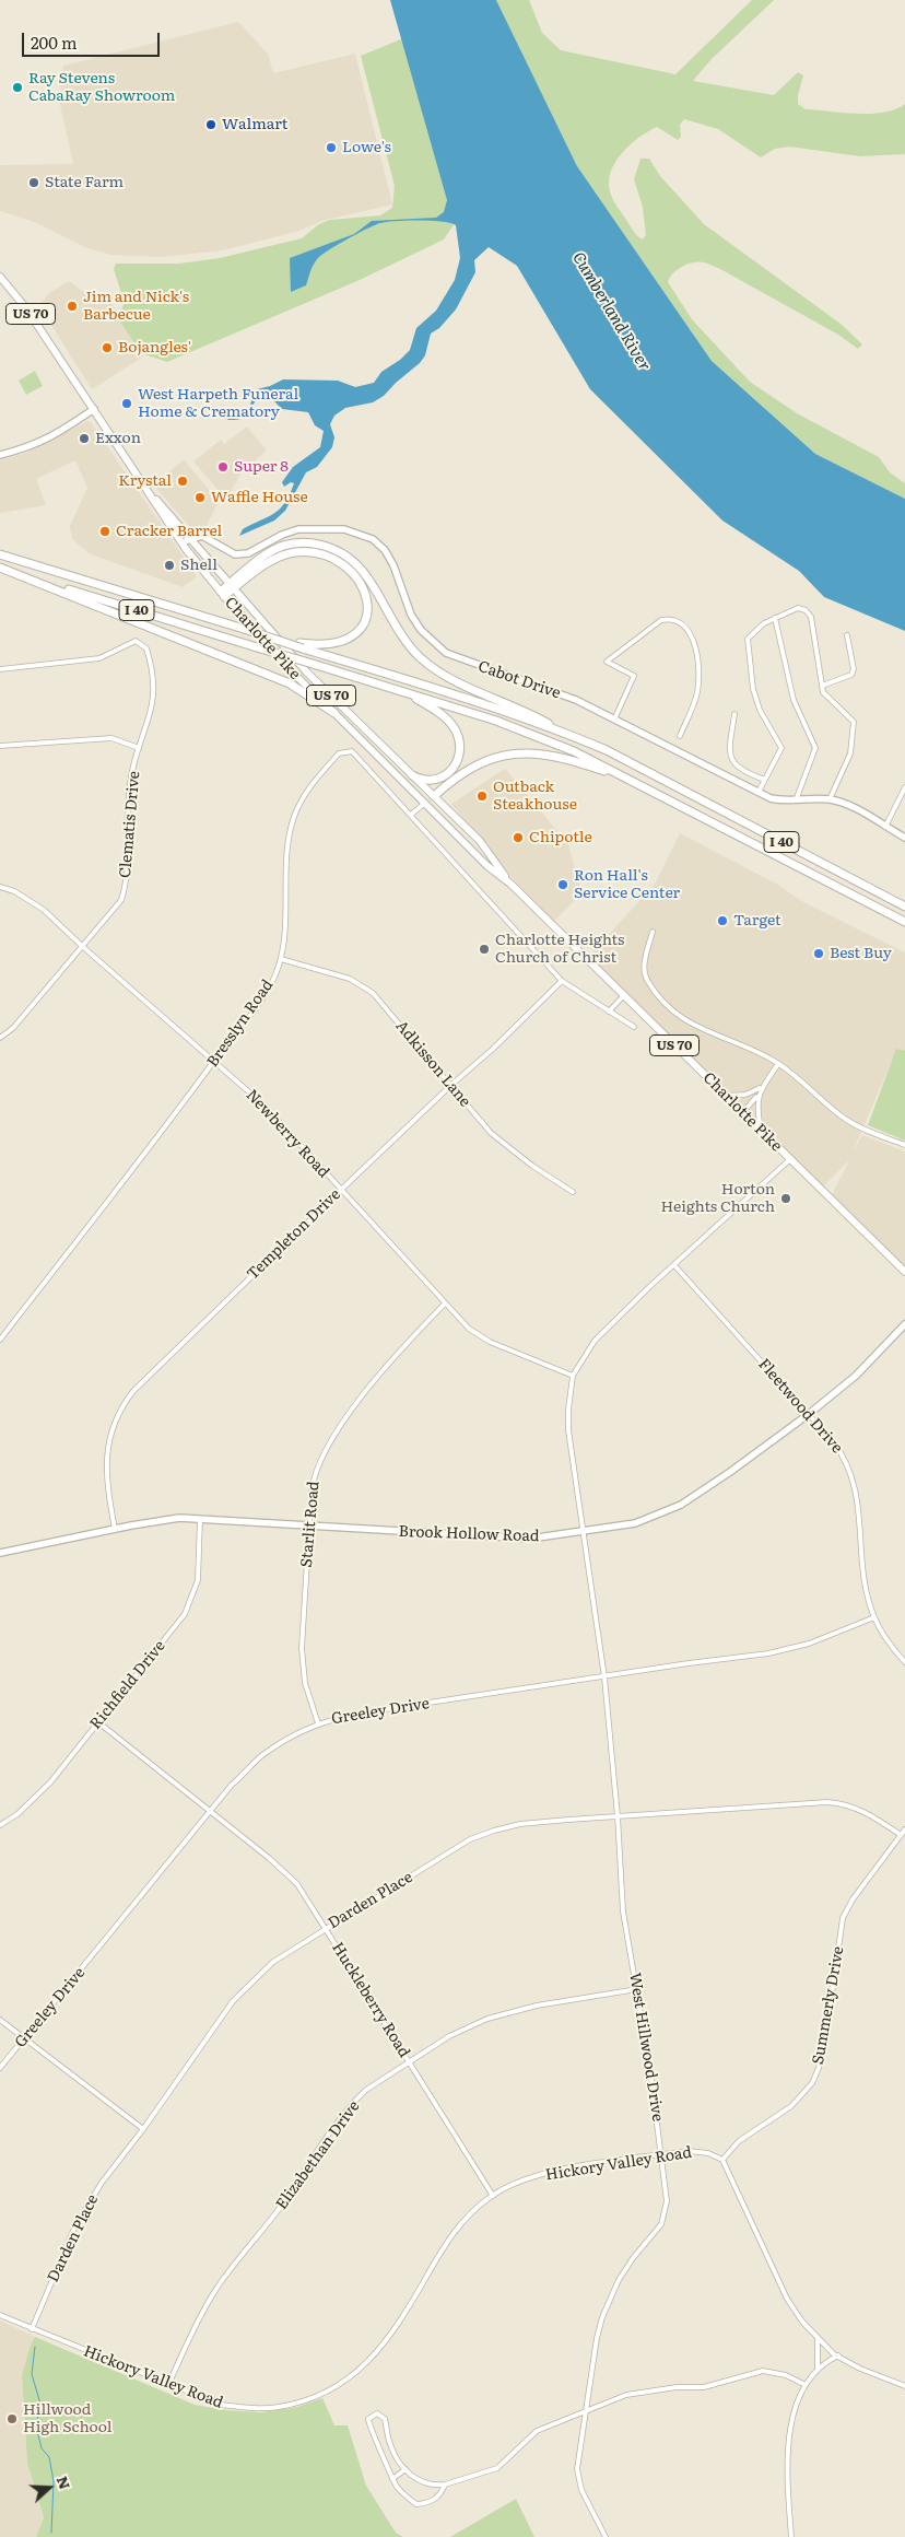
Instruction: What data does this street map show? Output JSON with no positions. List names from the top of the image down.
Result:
{
  "streets": {
    "highway": ["I 40"],
    "main road": ["US 70", "Charlotte Pike"],
    "street": [
      "Cabot Drive",
      "Clematis Drive",
      "Bresslyn Road",
      "Adkisson Lane",
      "Newberry Road",
      "Templeton Drive",
      "Fleetwood Drive",
      "Starlit Road",
      "Brook Hollow Road",
      "Richfield Drive",
      "Greeley Drive",
      "Darden Place",
      "Huckleberry Road",
      "Summerly Drive",
      "West Hillwood Drive",
      "Elizabethan Drive",
      "Hickory Valley Road"
    ]
  },
  "crossings": [
    ["Charlotte Pike", "Cabot Drive"],
    ["Clematis Drive", "Newberry Road"],
    ["Bresslyn Road", "Adkisson Lane"],
    ["Bresslyn Road", "Newberry Road"],
    ["Adkisson Lane", "Templeton Drive"],
    ["Newberry Road", "Templeton Drive"],
    ["Newberry Road", "Starlit Road"],
    ["Newberry Road", "West Hillwood Drive"],
    ["Templeton Drive", "Brook Hollow Road"],
    ["Fleetwood Drive", "Brook Hollow Road"],
    ["Fleetwood Drive", "Greeley Drive"],
    ["Starlit Road", "Brook Hollow Road"],
    ["Starlit Road", "Greeley Drive"],
    ["Brook Hollow Road", "Richfield Drive"],
    ["Brook Hollow Road", "West Hillwood Drive"],
    ["Richfield Drive", "Huckleberry Road"],
    ["Greeley Drive", "Huckleberry Road"],
    ["Greeley Drive", "West Hillwood Drive"],
    ["Darden Place", "Huckleberry Road"],
    ["Darden Place", "Summerly Drive"],
    ["Darden Place", "West Hillwood Drive"],
    ["Darden Place", "Hickory Valley Road"],
    ["Huckleberry Road", "Elizabethan Drive"],
    ["Huckleberry Road", "Hickory Valley Road"],
    ["Summerly Drive", "Hickory Valley Road"],
    ["West Hillwood Drive", "Elizabethan Drive"],
    ["West Hillwood Drive", "Hickory Valley Road"],
    ["Elizabethan Drive", "Hickory Valley Road"]
  ],
  "water": ["Cumberland River"],
  "places": [
    "Ray Stevens CabaRay Showroom",
    "Walmart",
    "Lowe's",
    "State Farm",
    "Jim and Nick's Barbecue",
    "Bojangles'",
    "West Harpeth Funeral Home & Crematory",
    "Exxon",
    "Super 8",
    "Krystal",
    "Waffle House",
    "Cracker Barrel",
    "Shell",
    "Outback Steakhouse",
    "Chipotle",
    "Ron Hall's Service Center",
    "Target",
    "Charlotte Heights Church of Christ",
    "Best Buy",
    "Horton Heights Church",
    "Hillwood High School"
  ],
  "scale_bar": "200 m",
  "north": "right"
}
